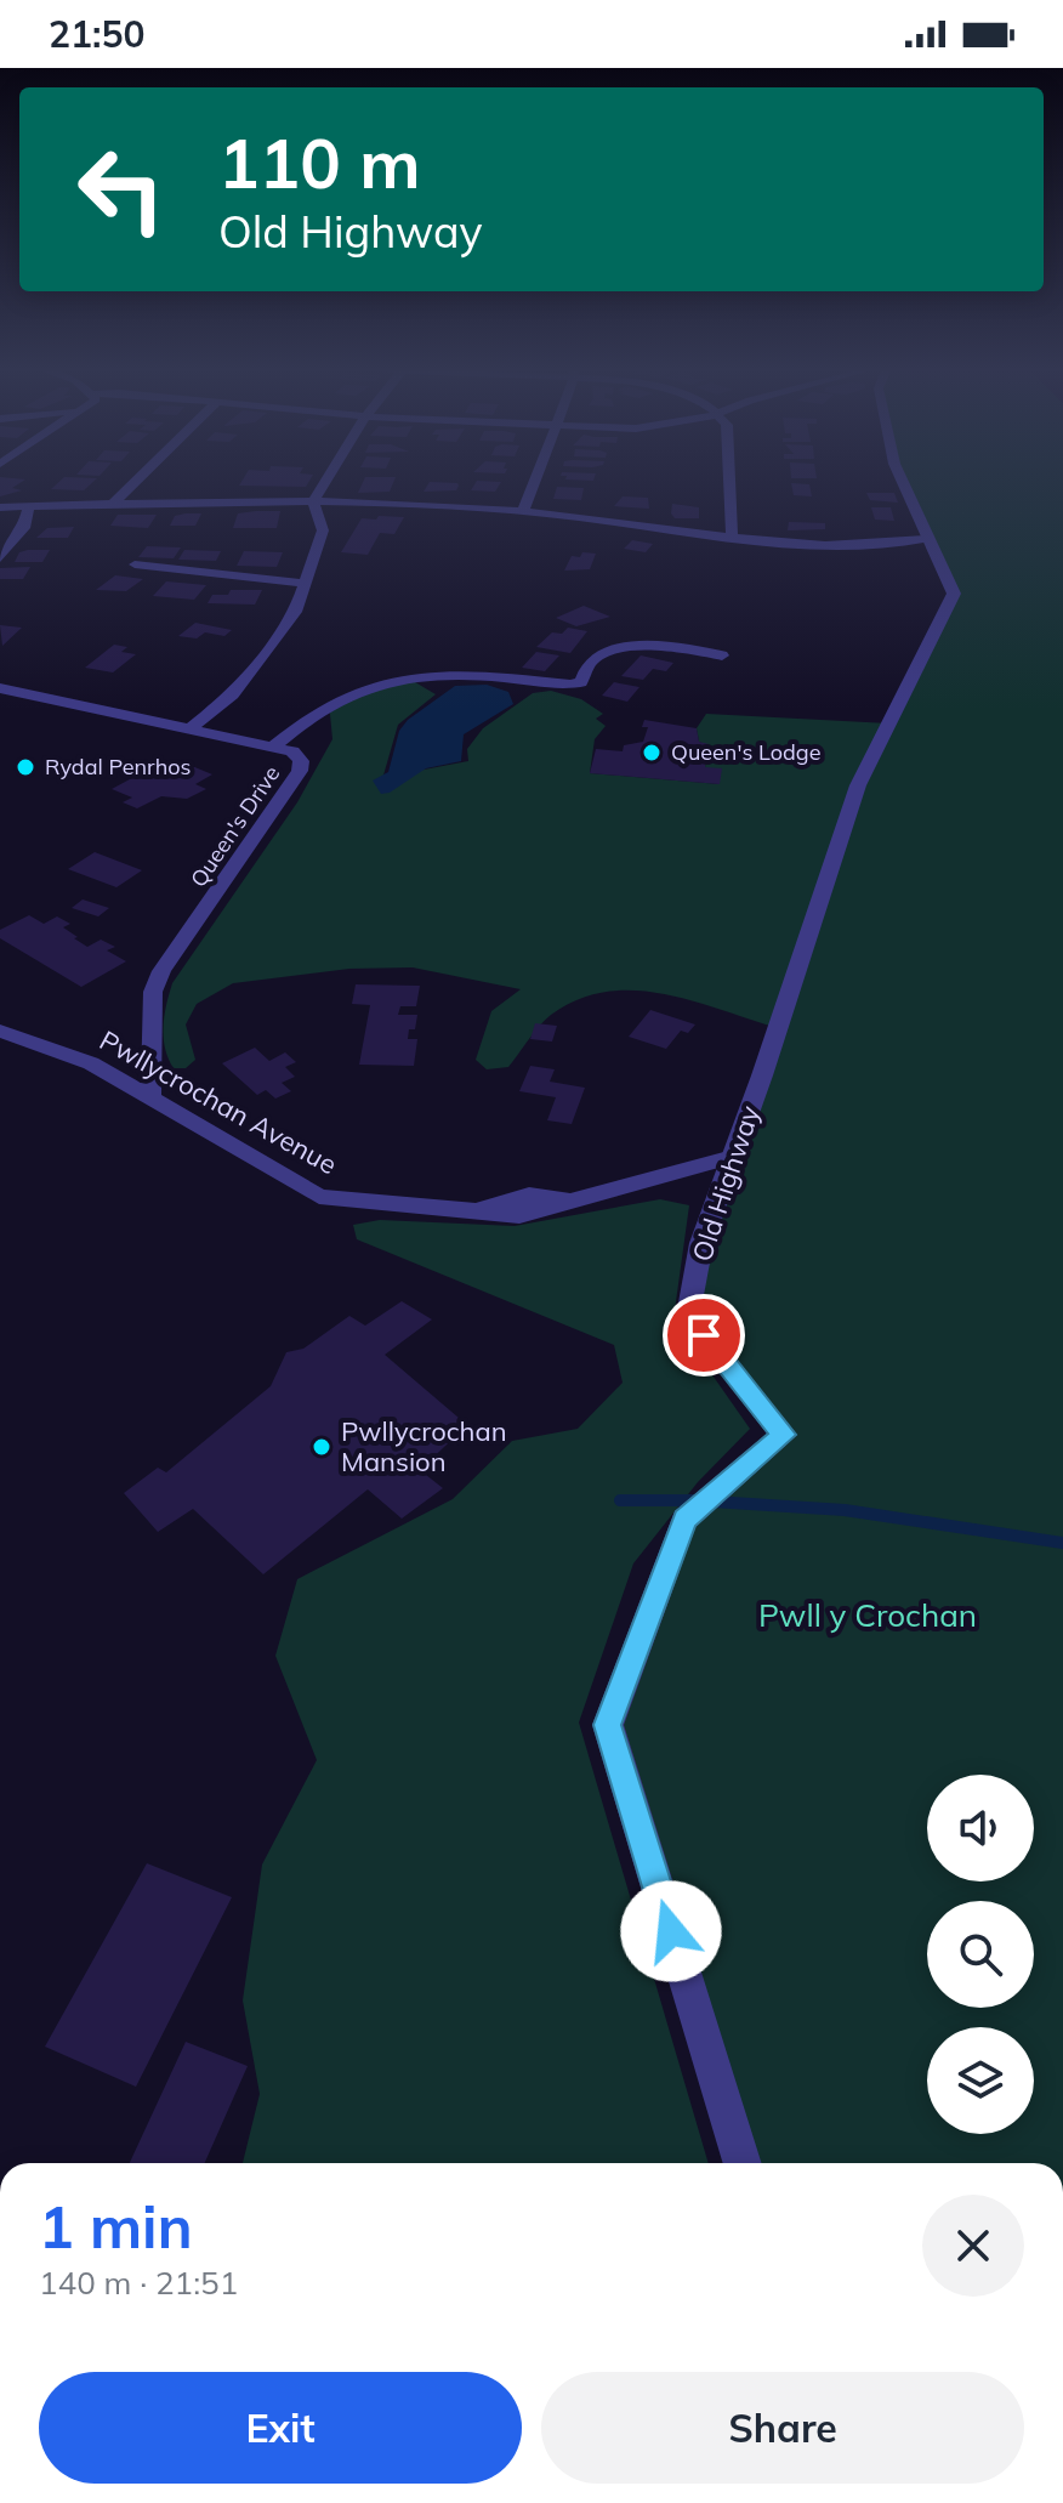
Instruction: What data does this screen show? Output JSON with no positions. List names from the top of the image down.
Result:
{
  "streets": {
    "street": ["Queen's Drive", "Pwllycrochan Avenue", "Old Highway"]
  },
  "crossings": [
    ["Queen's Drive", "Pwllycrochan Avenue"],
    ["Pwllycrochan Avenue", "Old Highway"]
  ],
  "parks": ["Pwll y Crochan"],
  "places": ["Queen's Lodge", "Rydal Penrhos", "Pwllycrochan Mansion"],
  "page": {
    "status": "21:50",
    "turn": ["110 m", "Old Highway"],
    "heading": ["1 min", "140 m · 21:51"],
    "buttons": ["Exit", "Share"]
  }
}
